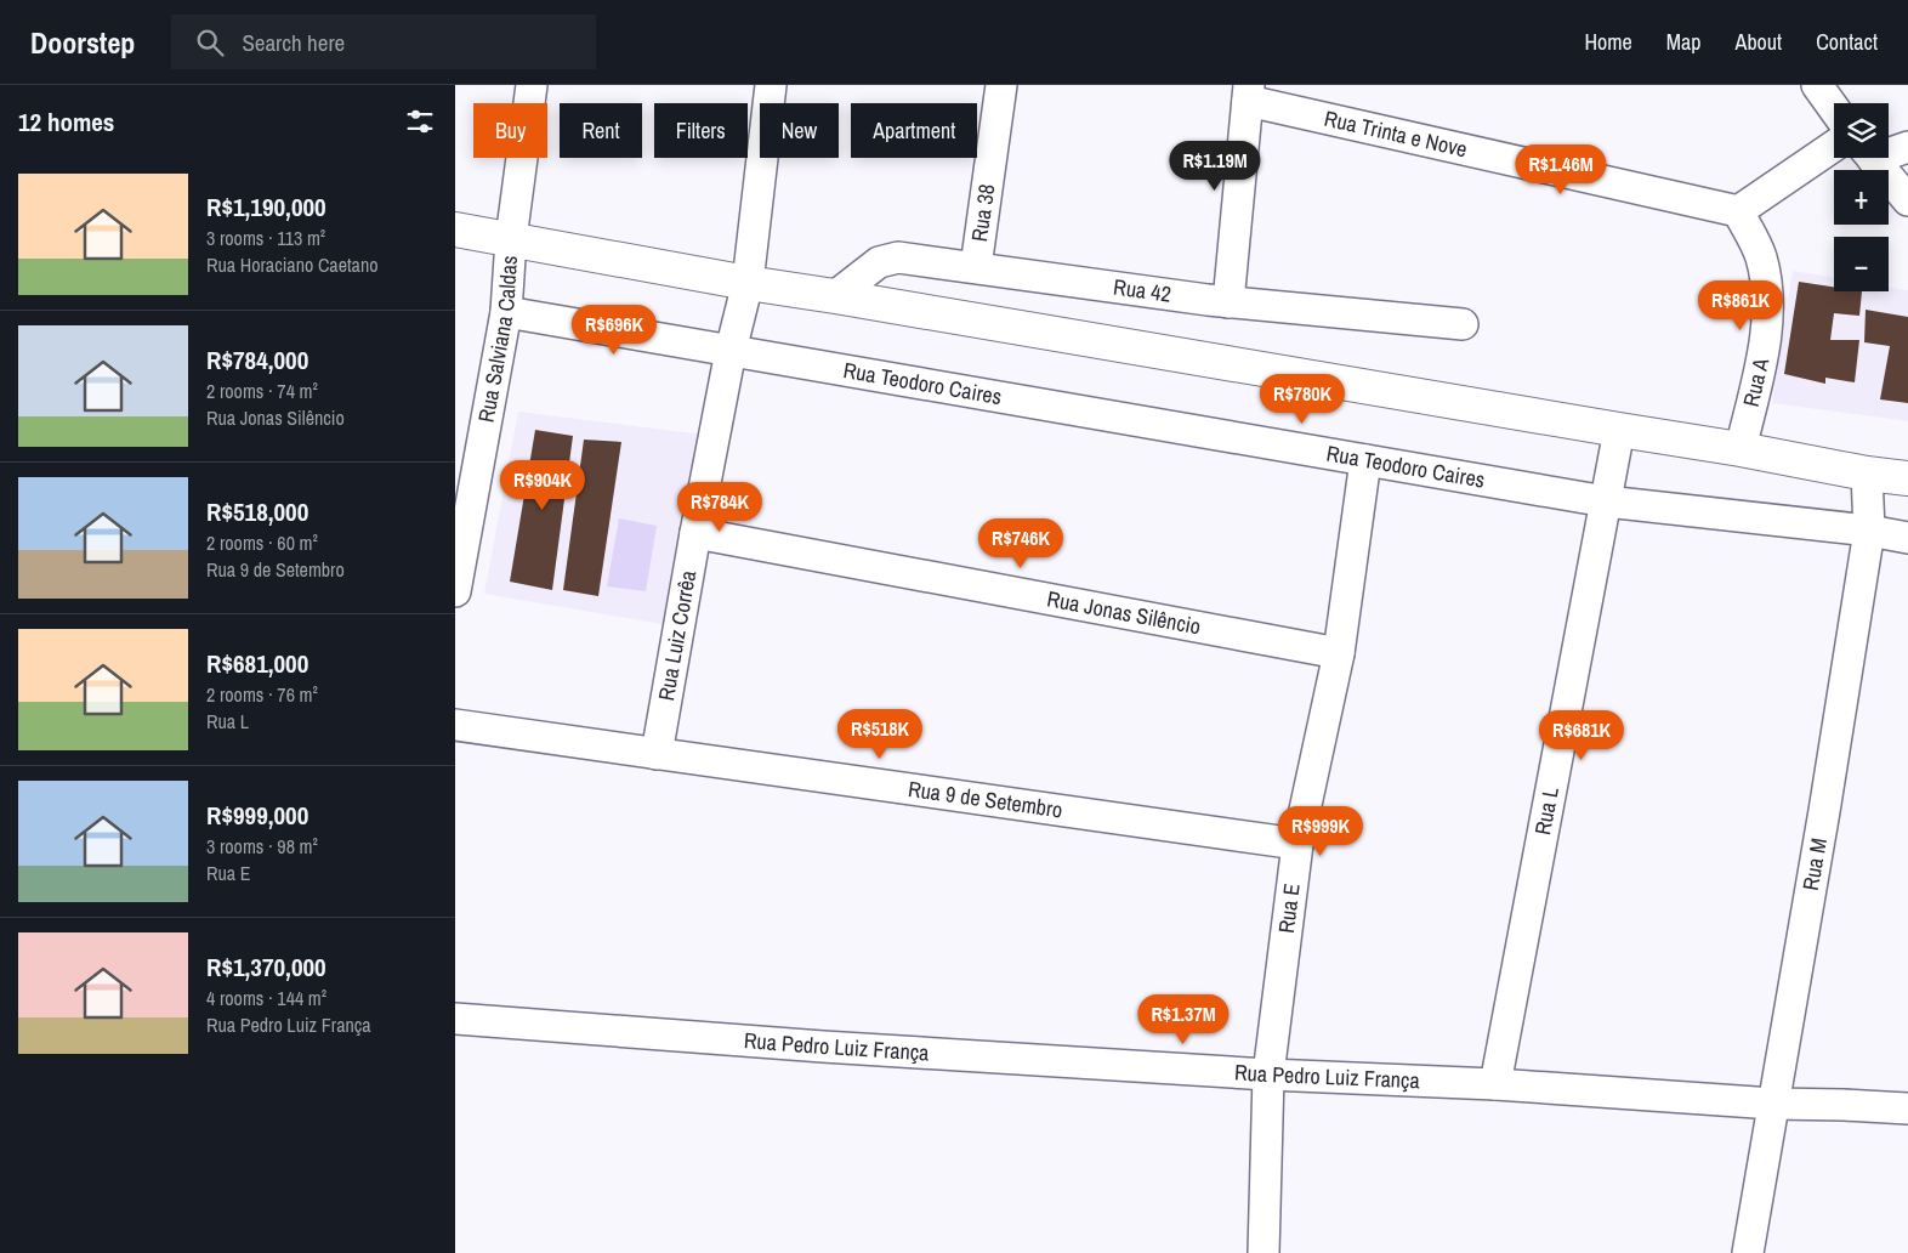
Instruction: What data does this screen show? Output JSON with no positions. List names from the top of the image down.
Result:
{
  "streets": {
    "street": [
      "Rua Trinta e Nove",
      "Rua 38",
      "Rua 42",
      "Rua Salviana Caldas",
      "Rua A",
      "Rua Teodoro Caires",
      "Rua Jonas Silêncio",
      "Rua Luiz Corrêa",
      "Rua 9 de Setembro",
      "Rua L",
      "Rua M",
      "Rua E",
      "Rua Pedro Luiz França"
    ]
  },
  "crossings": [
    ["Rua Trinta e Nove", "Rua A"],
    ["Rua 38", "Rua 42"],
    ["Rua Salviana Caldas", "Rua Teodoro Caires"],
    ["Rua Teodoro Caires", "Rua Luiz Corrêa"],
    ["Rua Teodoro Caires", "Rua L"],
    ["Rua Teodoro Caires", "Rua M"],
    ["Rua Teodoro Caires", "Rua E"],
    ["Rua Jonas Silêncio", "Rua Luiz Corrêa"],
    ["Rua Jonas Silêncio", "Rua E"],
    ["Rua Luiz Corrêa", "Rua 9 de Setembro"],
    ["Rua 9 de Setembro", "Rua E"],
    ["Rua L", "Rua Pedro Luiz França"],
    ["Rua M", "Rua Pedro Luiz França"],
    ["Rua E", "Rua Pedro Luiz França"]
  ],
  "page": {
    "header": "Doorstep",
    "search": "Search here",
    "nav": [
      "Home",
      "Map",
      "About",
      "Contact"
    ],
    "heading": "12 homes",
    "map_buttons": ["+", "−"],
    "chip": [
      "Buy",
      "Rent",
      "Filters",
      "New",
      "Apartment"
    ],
    "price": [
      "R$1.19M",
      "R$1.46M",
      "R$861K",
      "R$696K",
      "R$780K",
      "R$904K",
      "R$784K",
      "R$746K",
      "R$518K",
      "R$681K",
      "R$999K",
      "R$1.37M"
    ],
    "list": [
      {
        "name": "R$1,190,000",
        "note": "3 rooms · 113 m² · Rua Horaciano Caetano"
      },
      {
        "name": "R$784,000",
        "note": "2 rooms · 74 m² · Rua Jonas Silêncio"
      },
      {
        "name": "R$518,000",
        "note": "2 rooms · 60 m² · Rua 9 de Setembro"
      },
      {
        "name": "R$681,000",
        "note": "2 rooms · 76 m² · Rua L"
      },
      {
        "name": "R$999,000",
        "note": "3 rooms · 98 m² · Rua E"
      },
      {
        "name": "R$1,370,000",
        "note": "4 rooms · 144 m² · Rua Pedro Luiz França"
      }
    ]
  }
}
